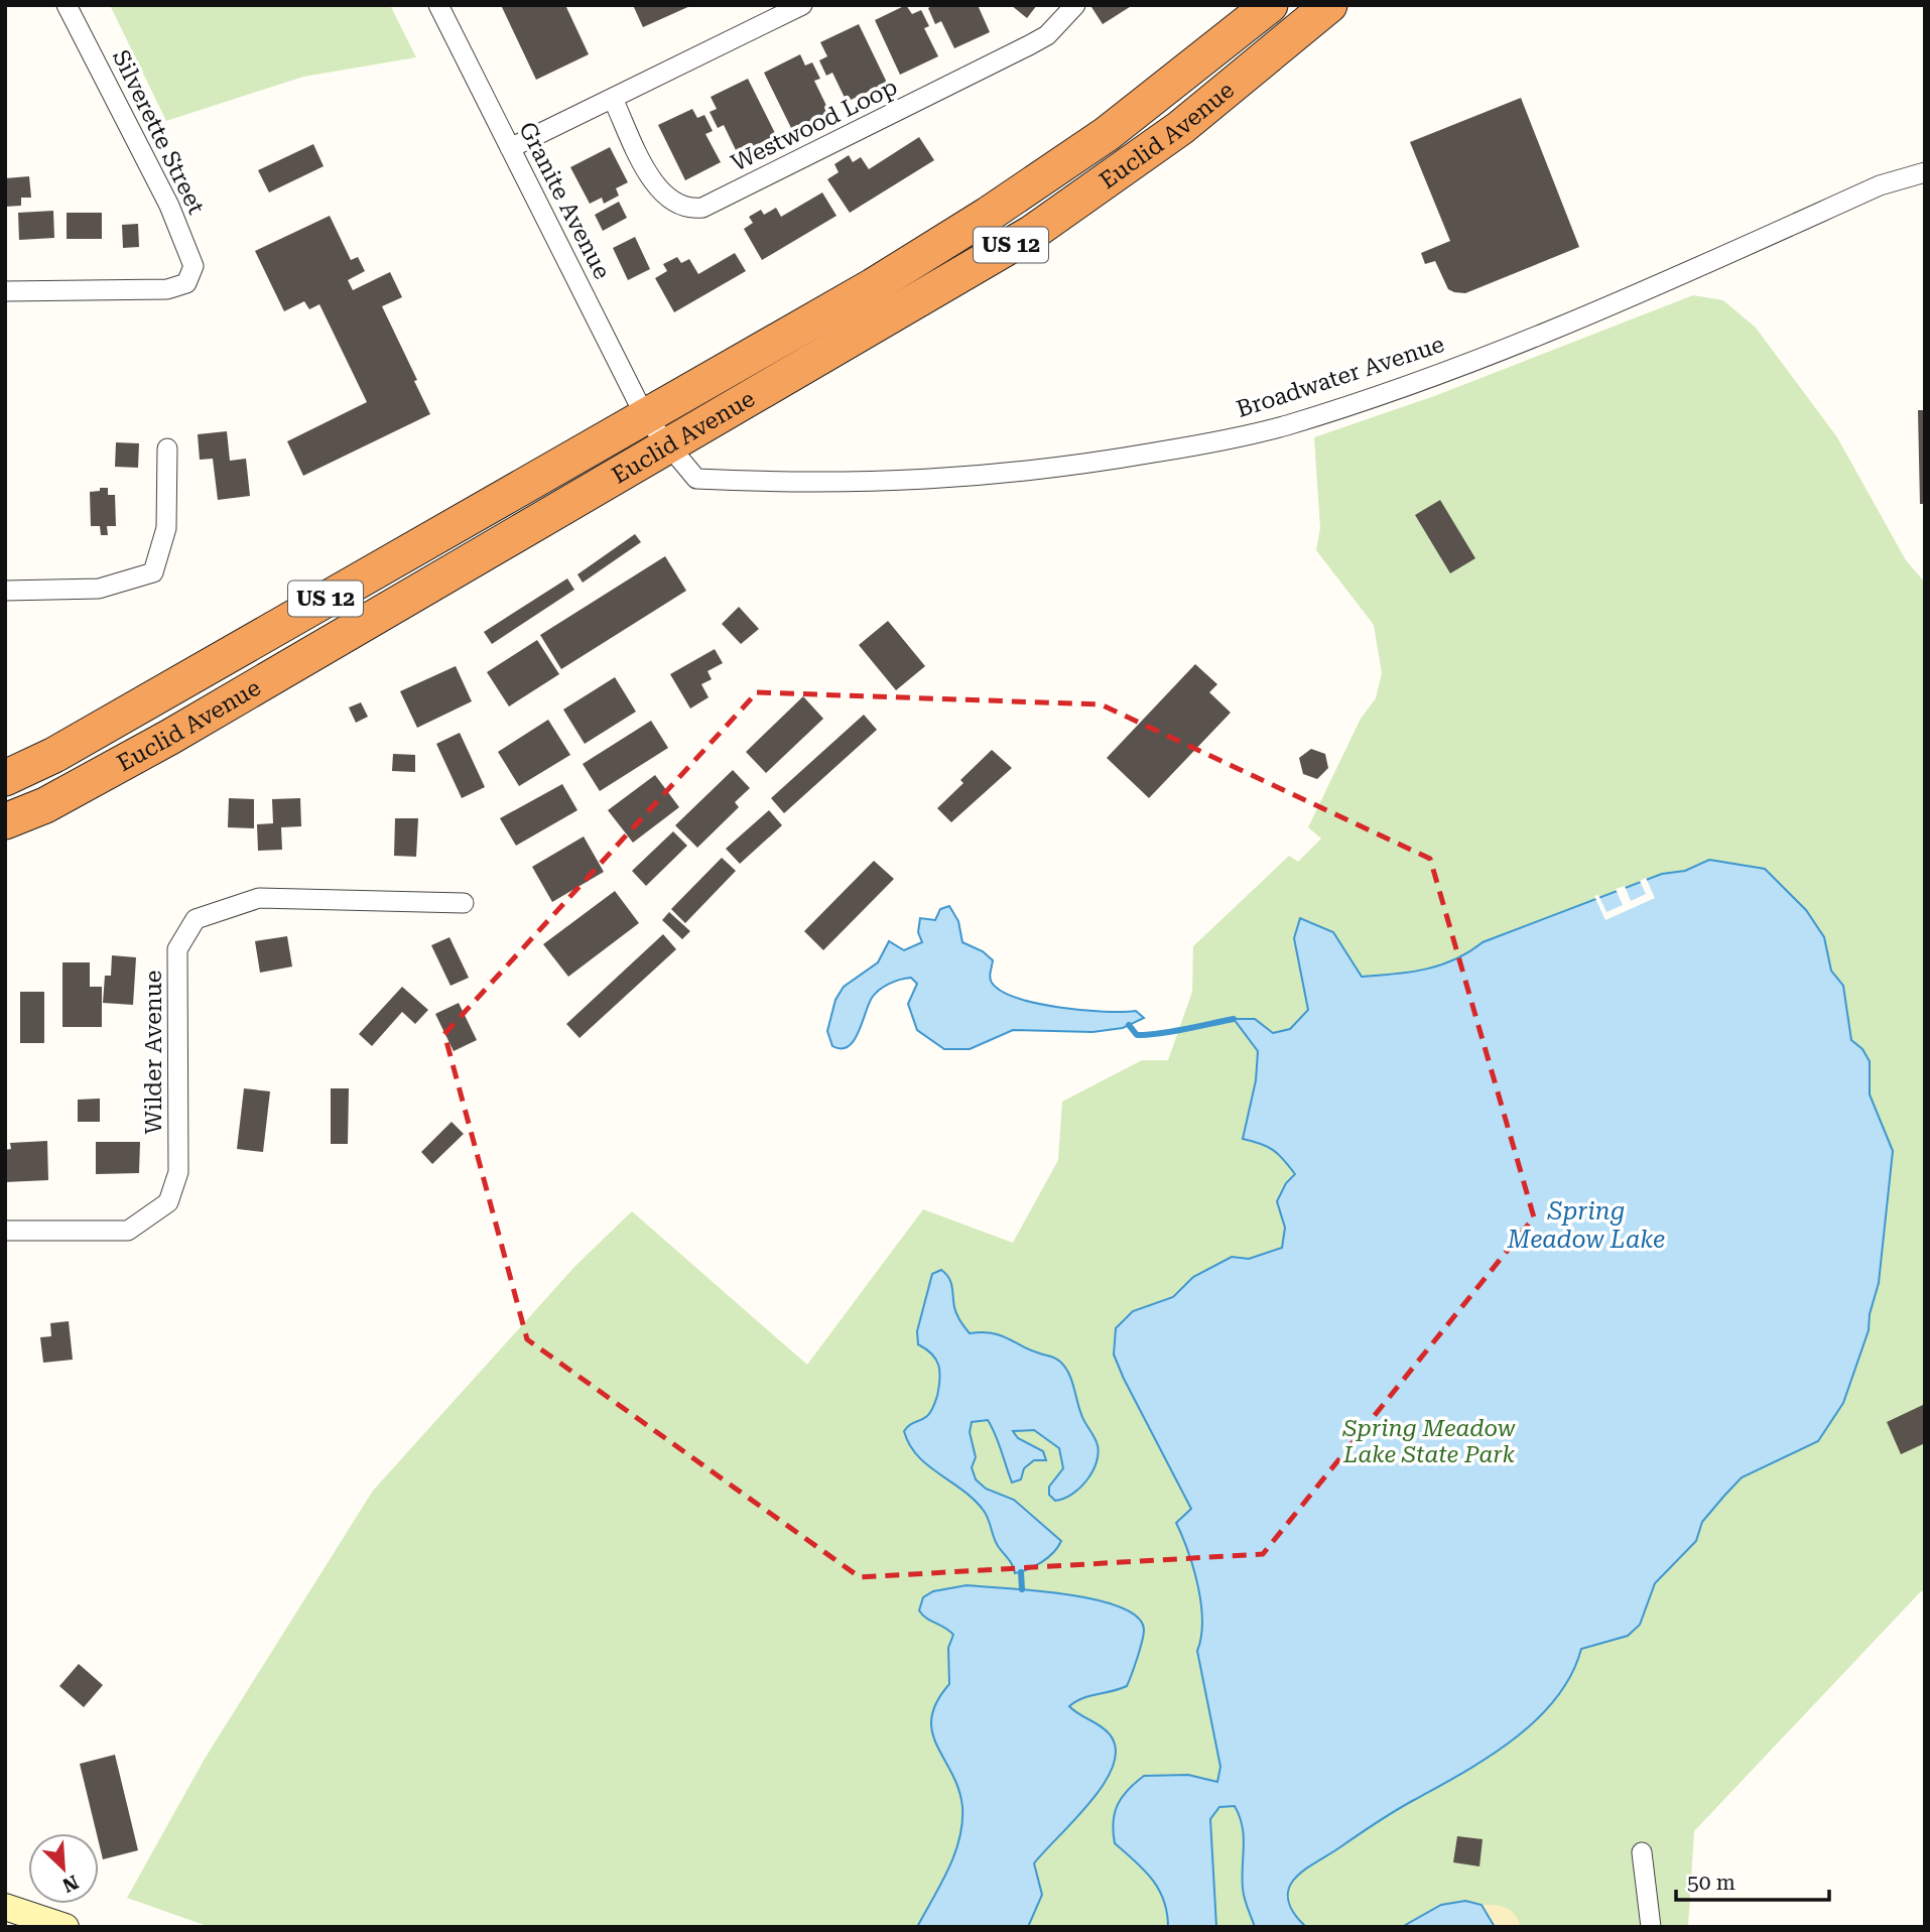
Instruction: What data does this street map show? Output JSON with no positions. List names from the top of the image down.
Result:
{
  "streets": {
    "highway": ["Euclid Avenue", "US 12"],
    "street": [
      "Westwood Loop",
      "Silverette Street",
      "Granite Avenue",
      "Broadwater Avenue",
      "Wilder Avenue"
    ]
  },
  "crossings": [
    ["Euclid Avenue", "Granite Avenue"],
    ["Euclid Avenue", "Broadwater Avenue"],
    ["Granite Avenue", "Broadwater Avenue"]
  ],
  "water": ["Spring Meadow Lake"],
  "parks": ["Spring Meadow Lake State Park"],
  "scale_bar": "50 m",
  "north": "bottom right"
}
